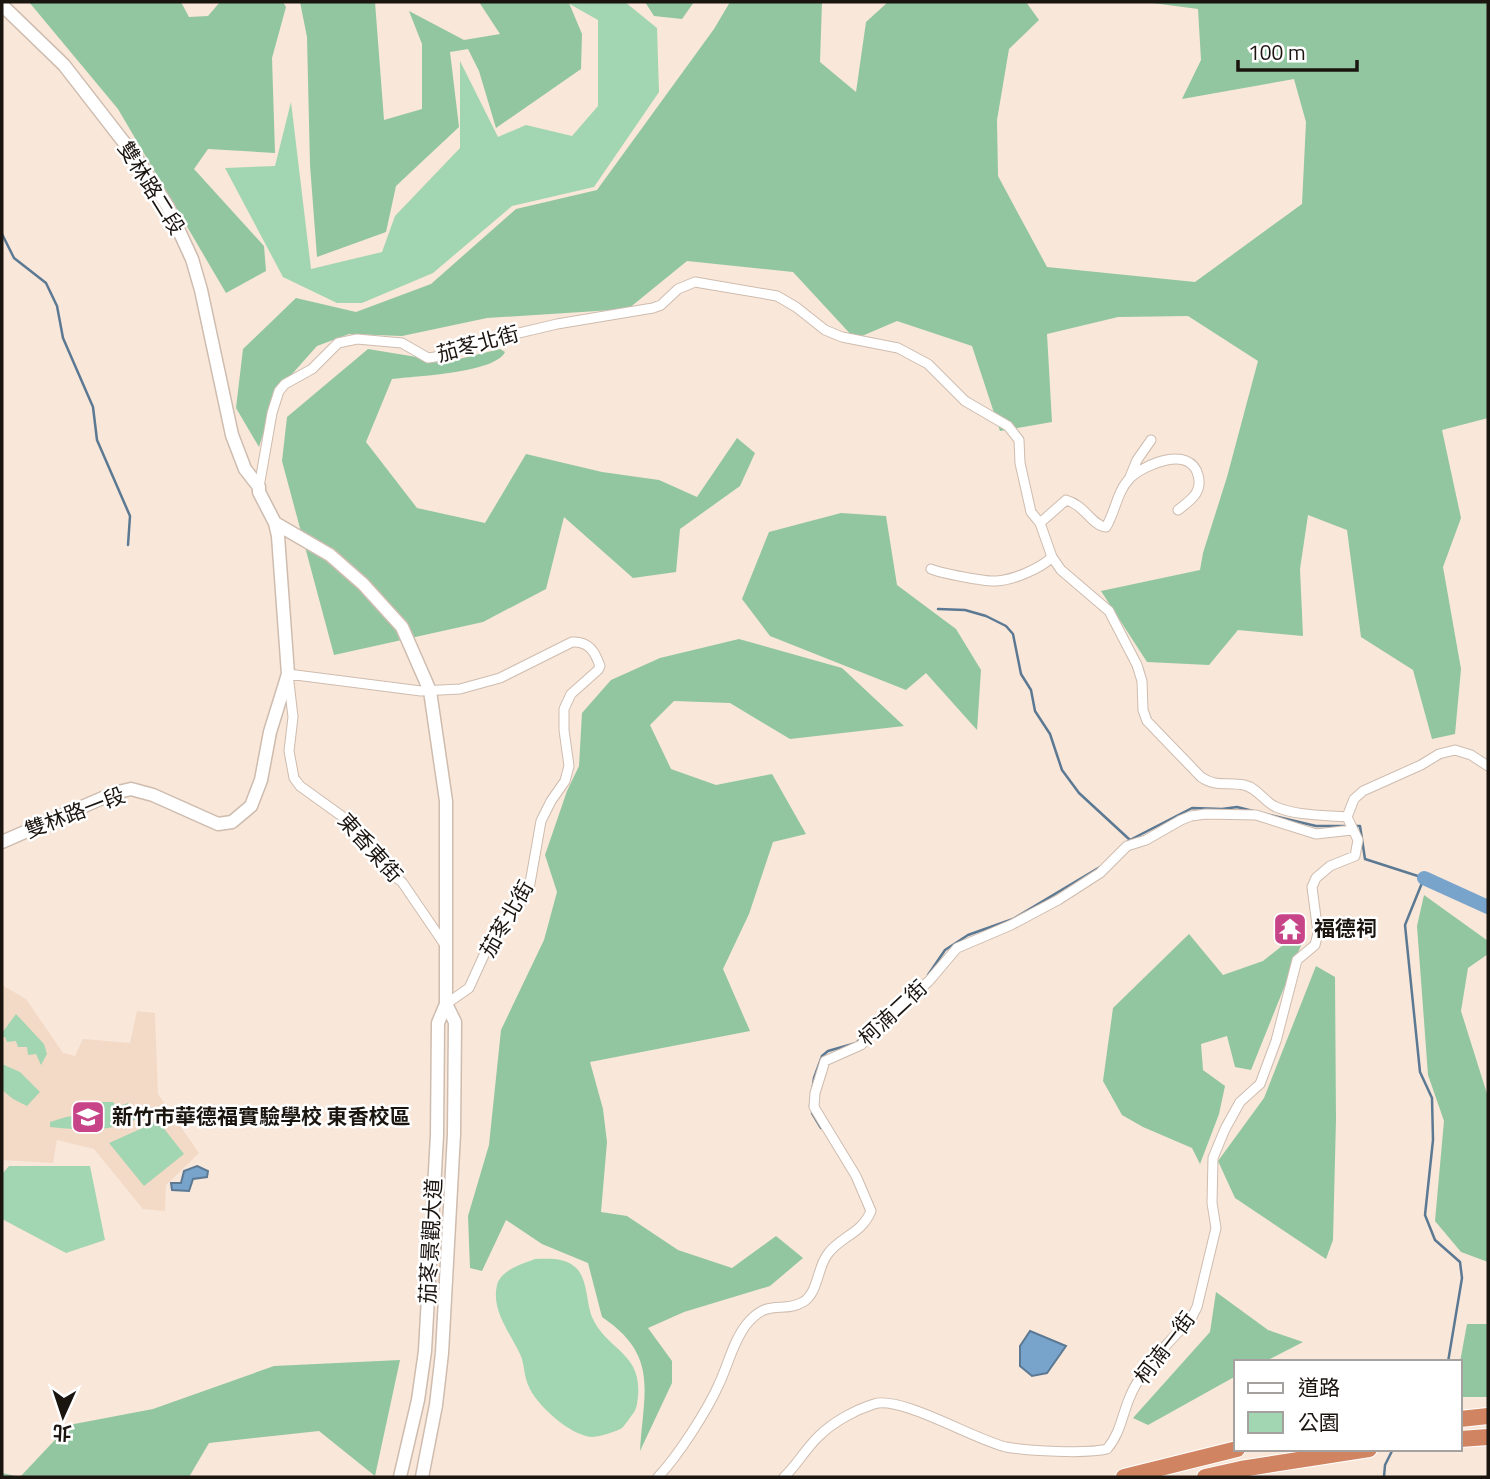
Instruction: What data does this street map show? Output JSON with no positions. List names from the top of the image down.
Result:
{
  "streets": {
    "street": [
      "雙林路二段",
      "茄苳北街",
      "雙林路一段",
      "東香東街",
      "柯湳二街",
      "茄苳景觀大道",
      "柯湳一街"
    ]
  },
  "crossings": [
    ["雙林路二段", "茄苳北街"],
    ["茄苳北街", "雙林路一段"],
    ["茄苳北街", "東香東街"],
    ["茄苳北街", "茄苳景觀大道"],
    ["茄苳北街", "柯湳一街"],
    ["雙林路一段", "東香東街"],
    ["東香東街", "茄苳景觀大道"],
    ["柯湳二街", "柯湳一街"]
  ],
  "places": {
    "temple": ["福德祠"],
    "school or university": ["新竹市華德福實驗學校 東香校區"]
  },
  "legend": ["道路", "公園"],
  "scale_bar": "100 m",
  "north": "bottom"
}
